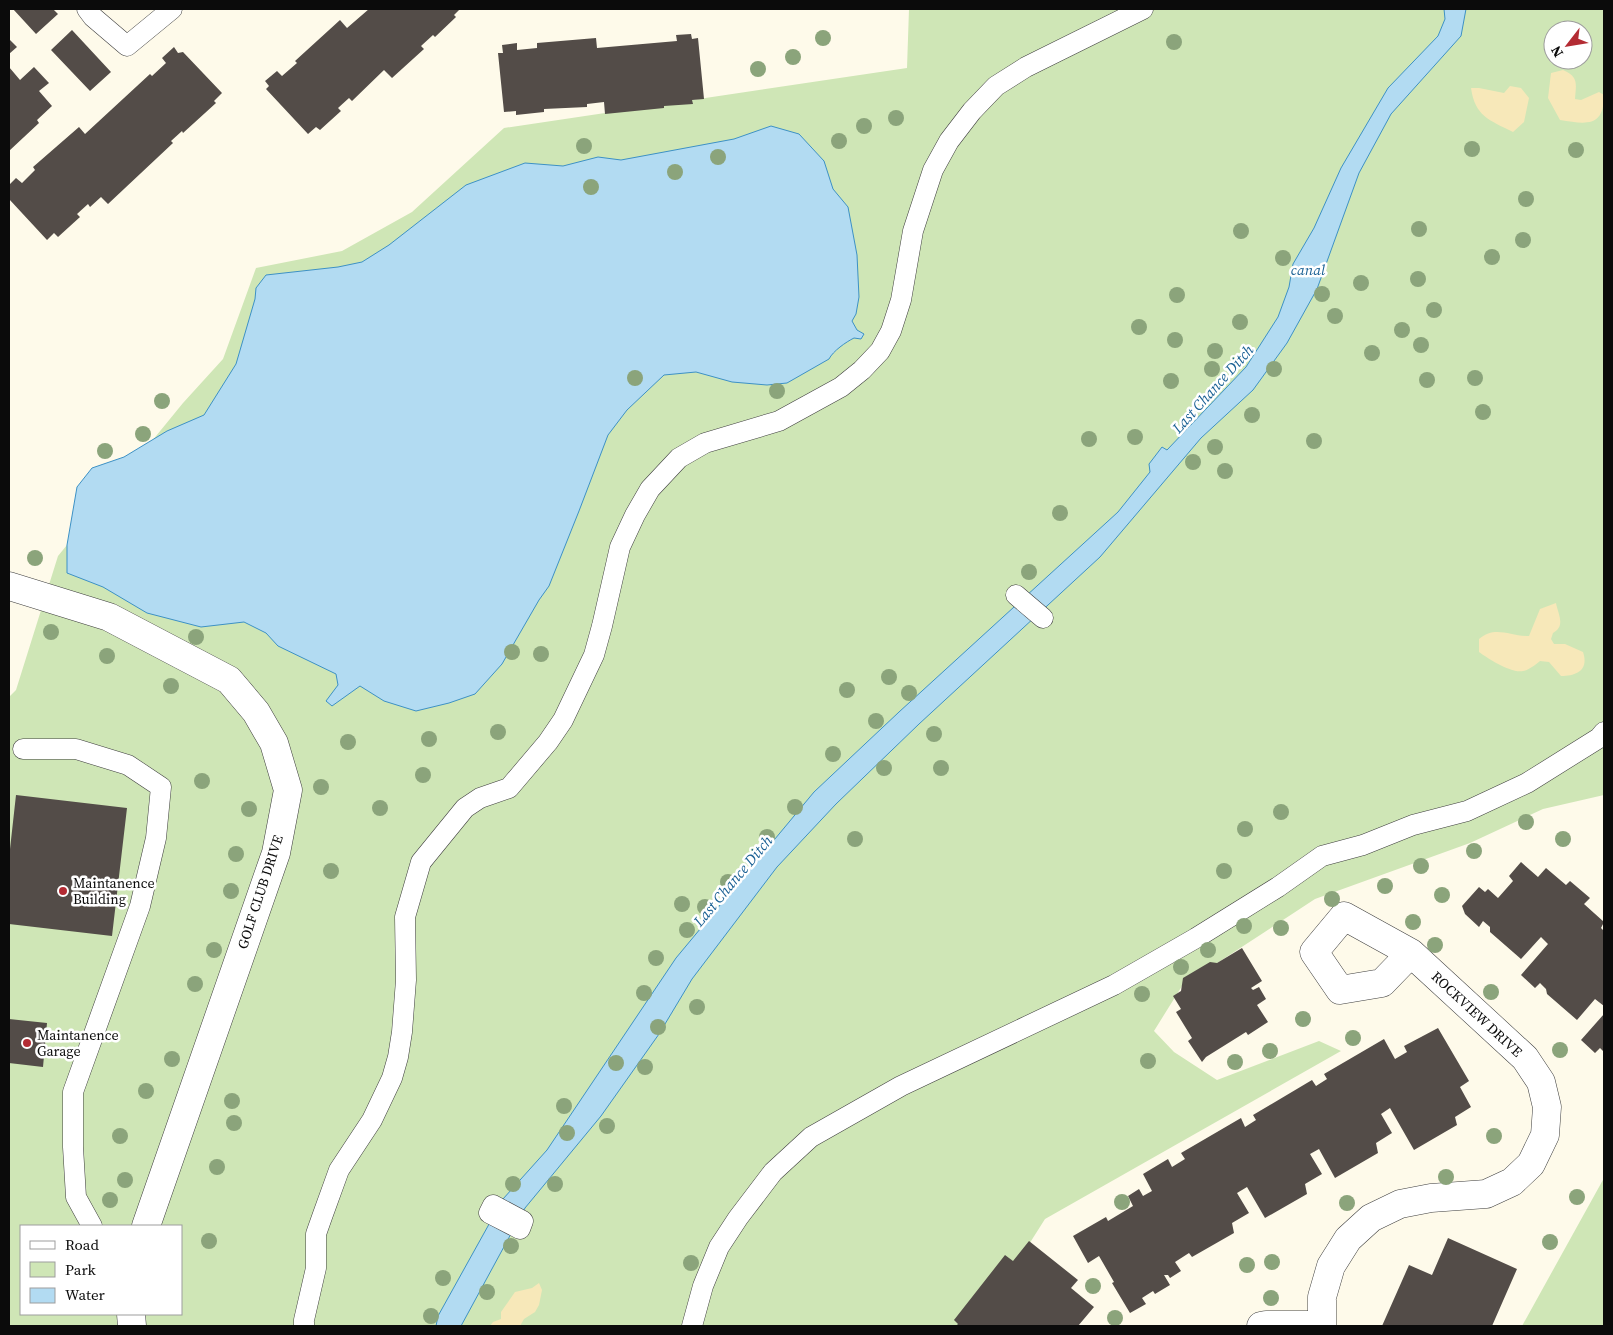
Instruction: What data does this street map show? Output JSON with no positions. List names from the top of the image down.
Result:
{
  "streets": {
    "street": ["GOLF CLUB DRIVE", "ROCKVIEW DRIVE"]
  },
  "water": ["canal", "Last Chance Ditch"],
  "places": ["Maintanence Building", "Maintanence Garage"],
  "legend": ["Road", "Park", "Water"],
  "north": "bottom left"
}
